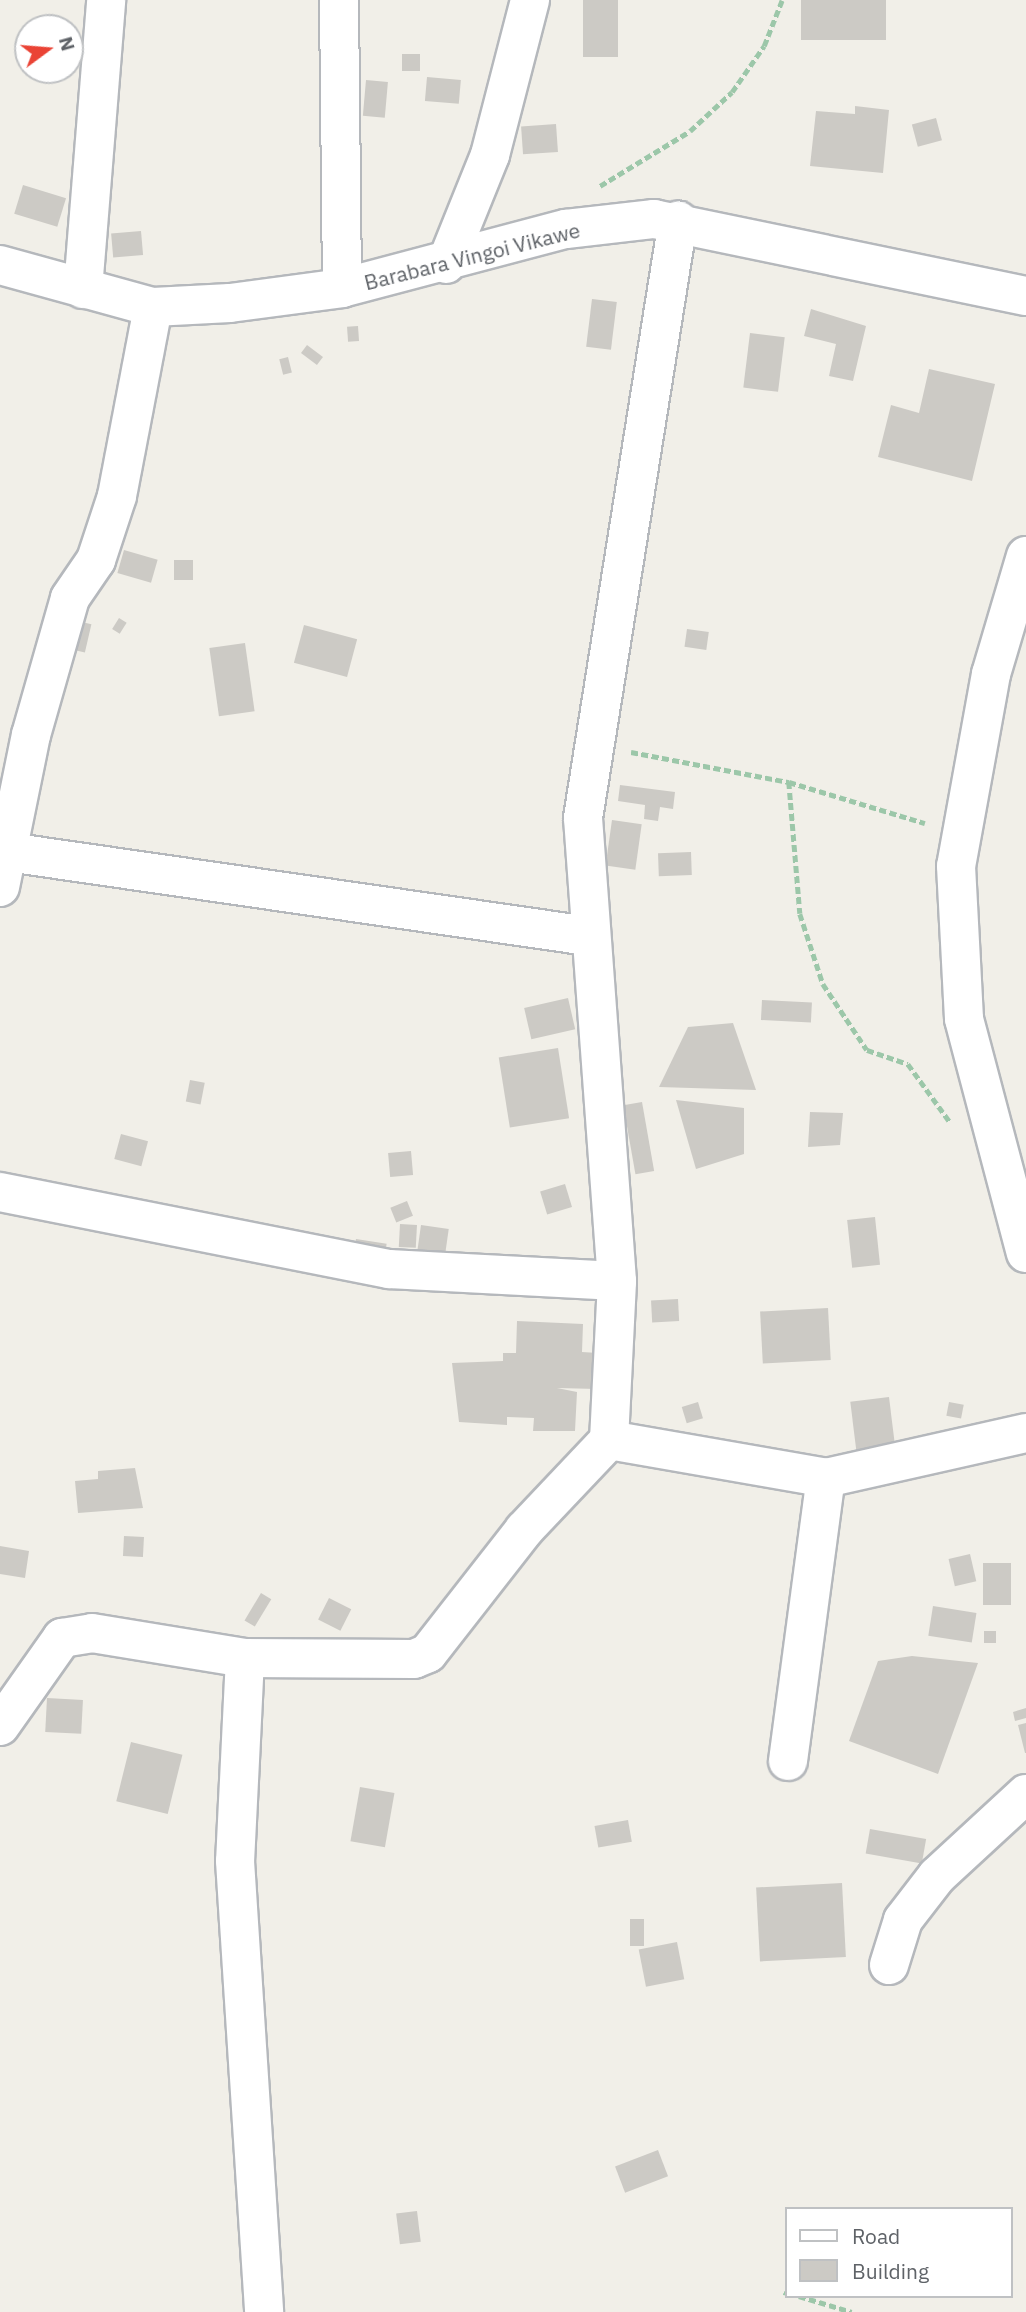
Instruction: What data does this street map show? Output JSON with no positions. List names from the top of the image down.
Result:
{
  "streets": {
    "street": ["Barabara Vingoi Vikawe"]
  },
  "legend": ["Road", "Building"],
  "north": "right"
}
